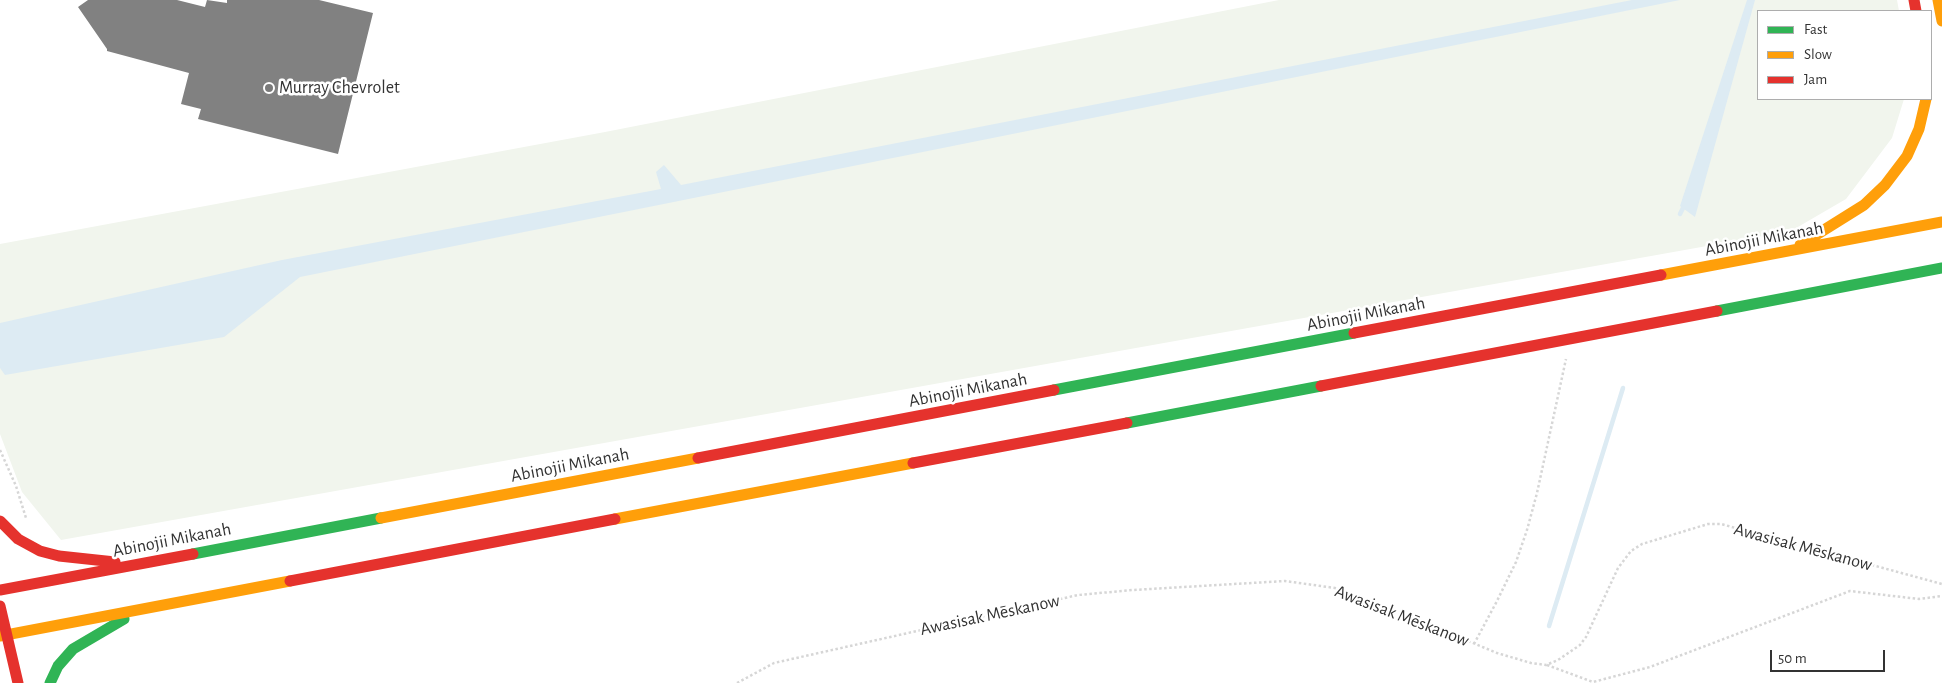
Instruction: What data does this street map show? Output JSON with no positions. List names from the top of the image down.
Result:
{
  "streets": {
    "main road": ["Abinojii Mikanah"],
    "path": ["Awasisak Mēskanow"]
  },
  "places": ["Murray Chevrolet"],
  "legend": ["Fast", "Slow", "Jam"],
  "scale_bar": "50 m"
}
